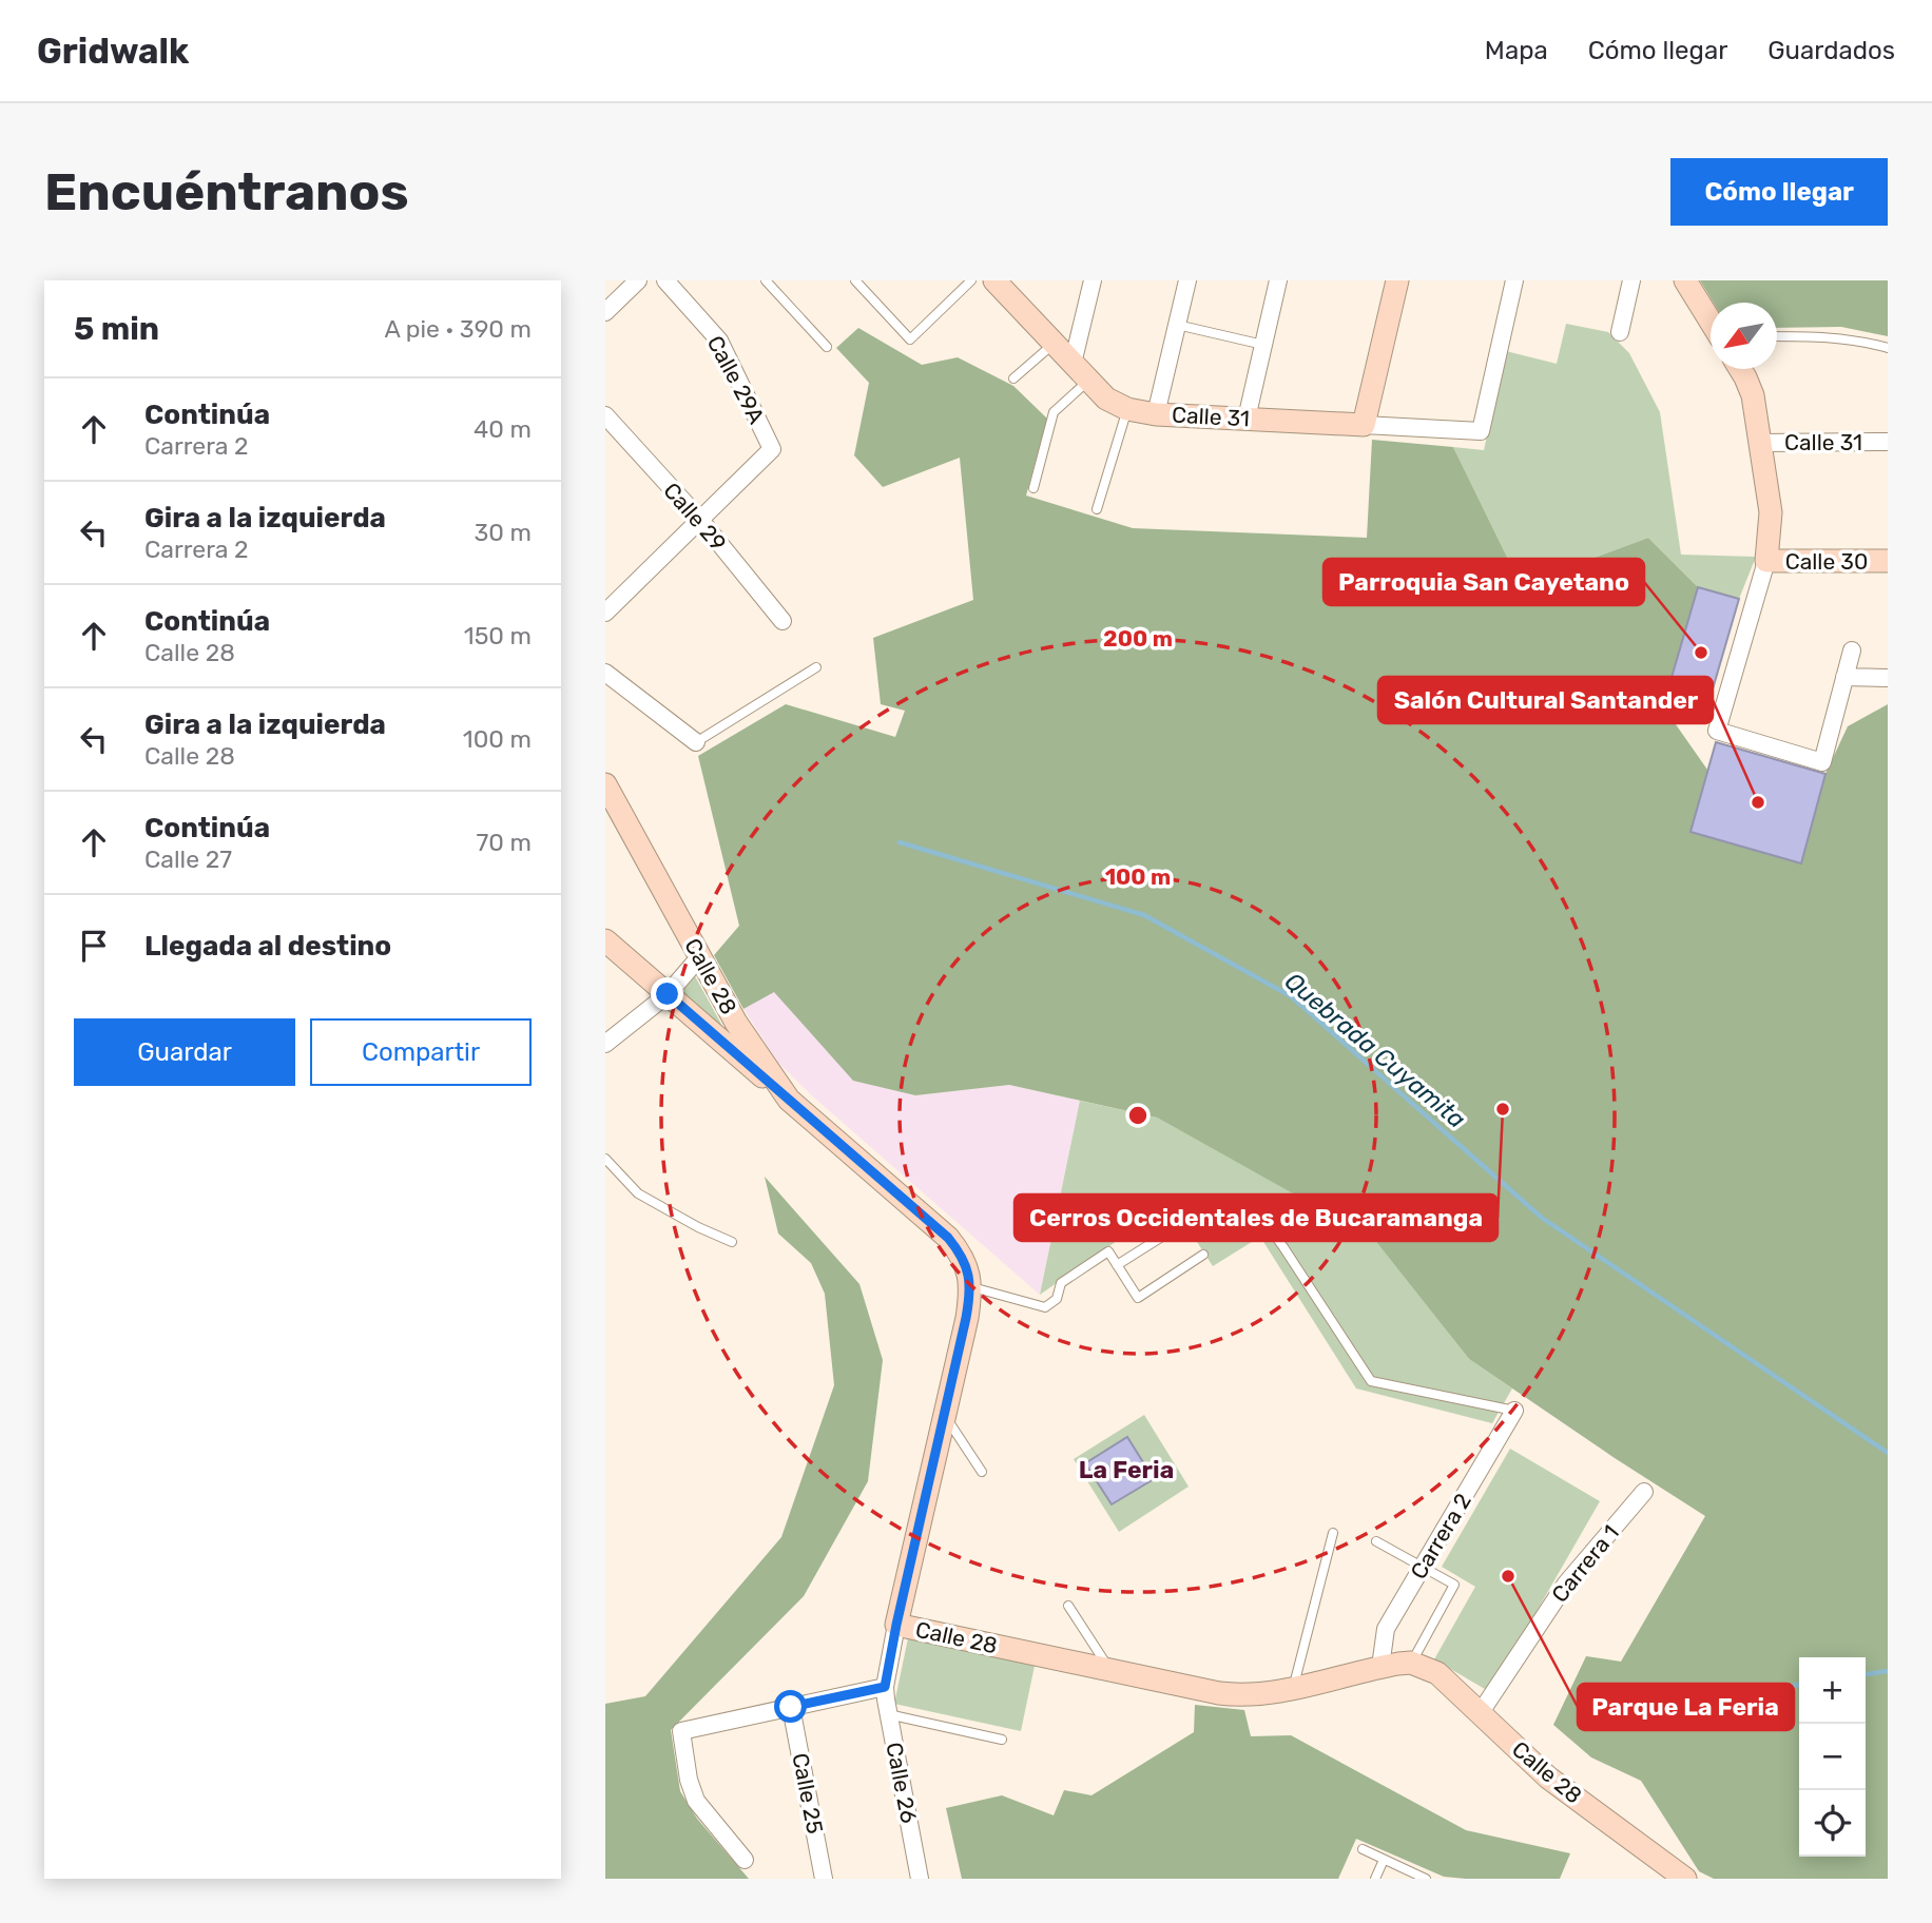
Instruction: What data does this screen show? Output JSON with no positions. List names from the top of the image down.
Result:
{
  "streets": {
    "street": [
      "Calle 29A",
      "Calle 31",
      "Calle 29",
      "Calle 30",
      "Calle 28",
      "Carrera 2",
      "Carrera 1",
      "Calle 26",
      "Calle 25"
    ]
  },
  "crossings": [
    ["Calle 29A", "Calle 29"],
    ["Calle 28", "Carrera 2"],
    ["Calle 28", "Carrera 1"]
  ],
  "districts": ["La Feria"],
  "water": ["Quebrada Cuyamita"],
  "places": [
    "Parroquia San Cayetano",
    "Salón Cultural Santander",
    "Cerros Occidentales de Bucaramanga",
    "Parque La Feria"
  ],
  "north": "bottom left",
  "page": {
    "header": "Gridwalk",
    "nav": ["Mapa", "Cómo llegar", "Guardados"],
    "buttons": [
      "Cómo llegar",
      ["Guardar", "Compartir"]
    ],
    "title": "Encuéntranos",
    "heading": ["5 min", "A pie · 390 m"],
    "list": [
      ["Continúa", "Carrera 2", "40 m"],
      ["Gira a la izquierda", "Carrera 2", "30 m"],
      ["Continúa", "Calle 28", "150 m"],
      ["Gira a la izquierda", "Calle 28", "100 m"],
      ["Continúa", "Calle 27", "70 m"],
      "Llegada al destino"
    ],
    "map_buttons": ["+", "−"]
  },
  "rings": ["200 m", "100 m"]
}
